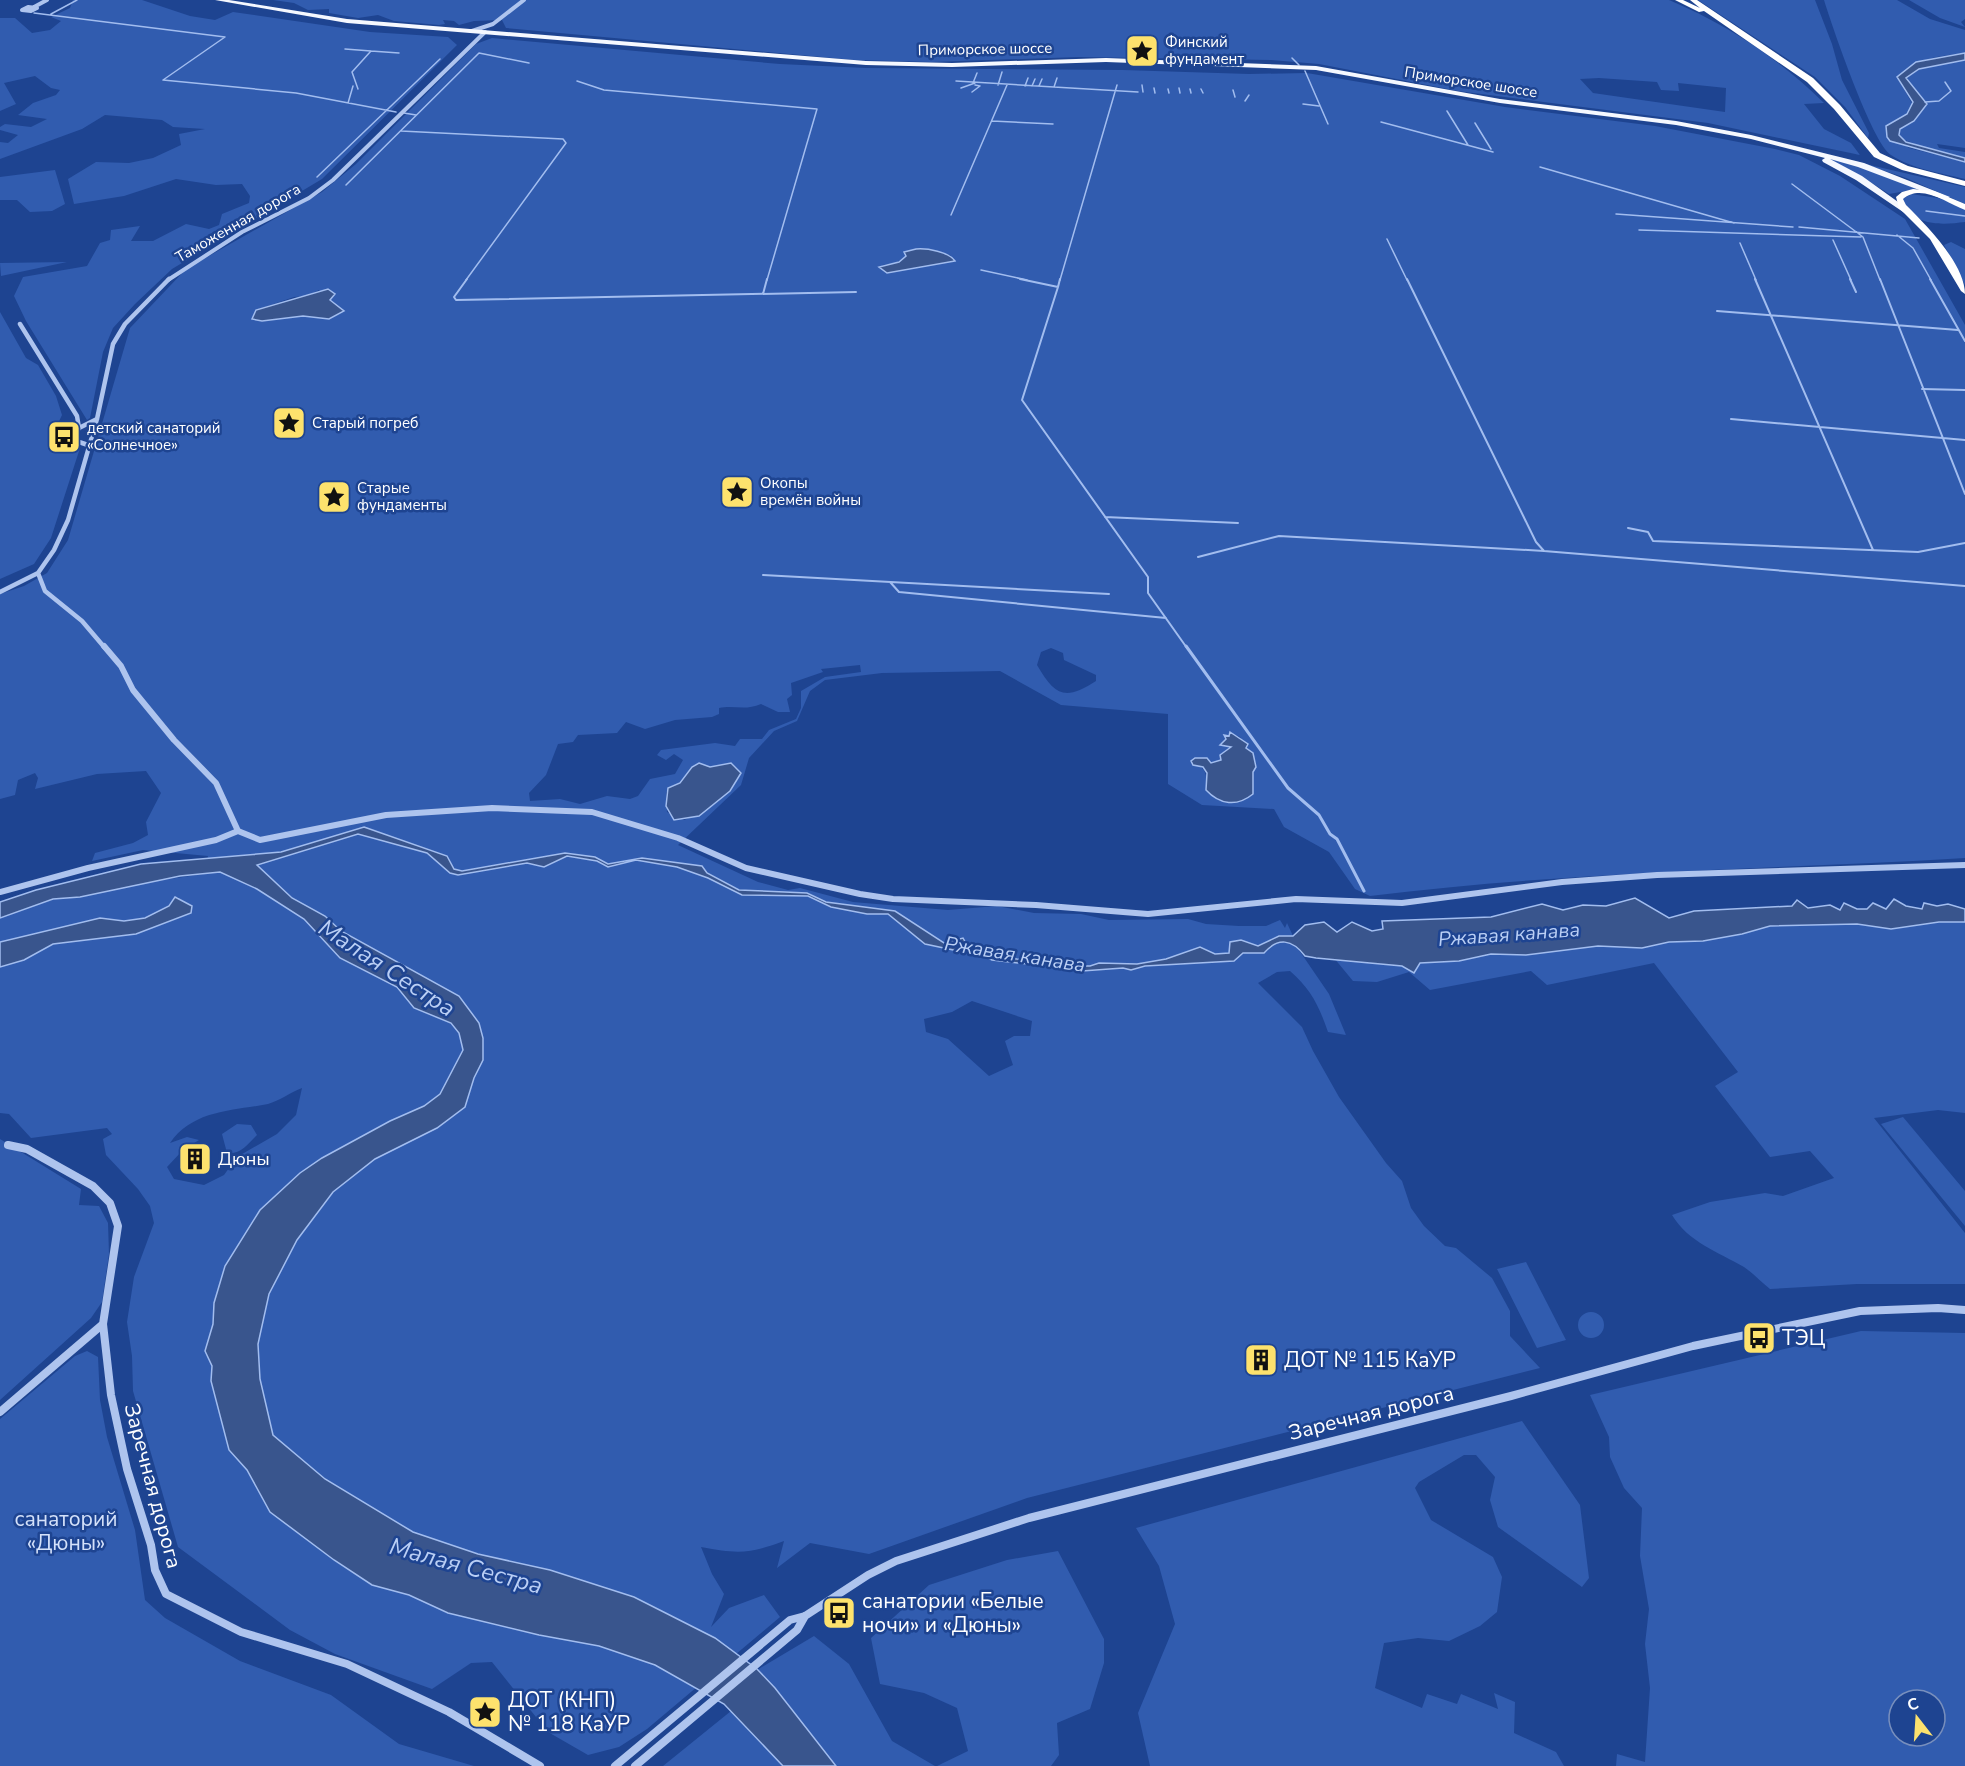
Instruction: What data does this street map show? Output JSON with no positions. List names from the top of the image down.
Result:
{
  "streets": {
    "highway": ["Приморское шоссе"],
    "street": ["Таможенная дорога", "Заречная дорога"]
  },
  "crossings": [
    ["Приморское шоссе", "Таможенная дорога"]
  ],
  "water": ["Ржавая канава", "Малая Сестра"],
  "parks": ["санаторий «Дюны»"],
  "places": {
    "place": [
      "Финский фундамент",
      "Старый погреб",
      "Окопы времён войны",
      "Старые фундаменты",
      "ДОТ (КНП) № 118 КаУР"
    ],
    "bus stop": ["детский санаторий «Солнечное»", "ТЭЦ", "санатории «Белые ночи» и «Дюны»"],
    "building": ["Дюны", "ДОТ № 115 КаУР"]
  },
  "north": "top"
}
